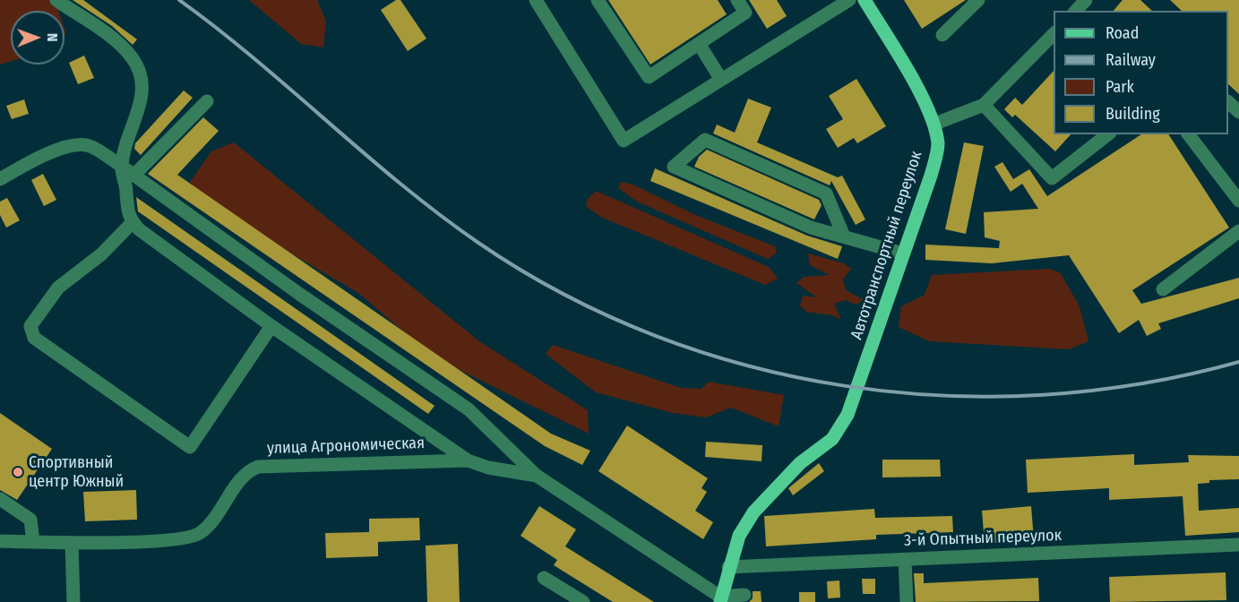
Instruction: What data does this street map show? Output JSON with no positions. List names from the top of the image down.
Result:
{
  "streets": {
    "main road": ["Автотранспортный переулок"],
    "street": ["улица Агрономическая", "3-й Опытный переулок"]
  },
  "crossings": [
    ["Автотранспортный переулок", "3-й Опытный переулок"]
  ],
  "places": ["Спортивный центр Южный"],
  "legend": [
    "Road",
    "Railway",
    "Park",
    "Building"
  ],
  "north": "right"
}
